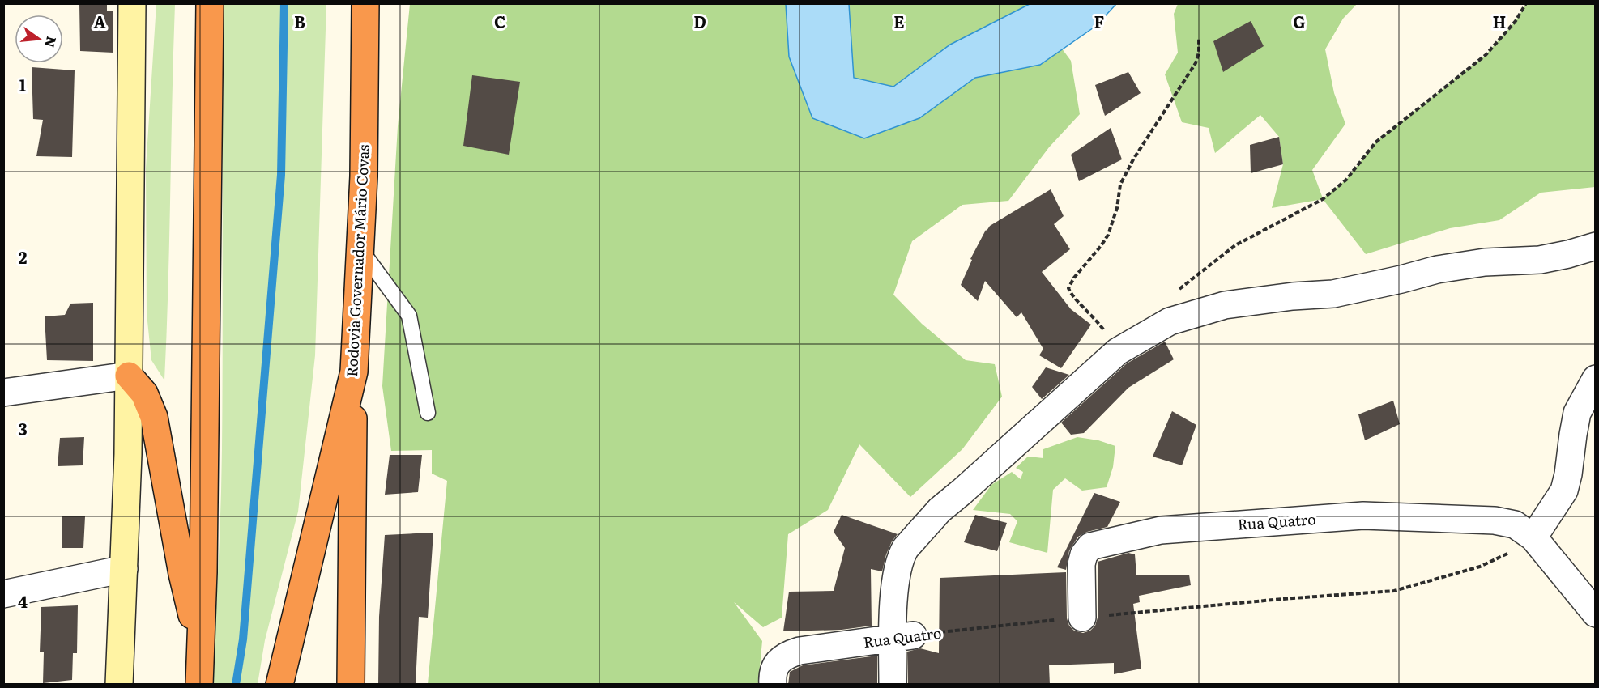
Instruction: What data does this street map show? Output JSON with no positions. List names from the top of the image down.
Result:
{
  "streets": {
    "highway": ["Rodovia Governador Mário Covas"],
    "street": ["Rua Quatro"]
  },
  "north": "right",
  "grid": {
    "columns": [
      "A",
      "B",
      "C",
      "D",
      "E",
      "F",
      "G",
      "H"
    ],
    "rows": [
      "1",
      "2",
      "3",
      "4"
    ]
  }
}
